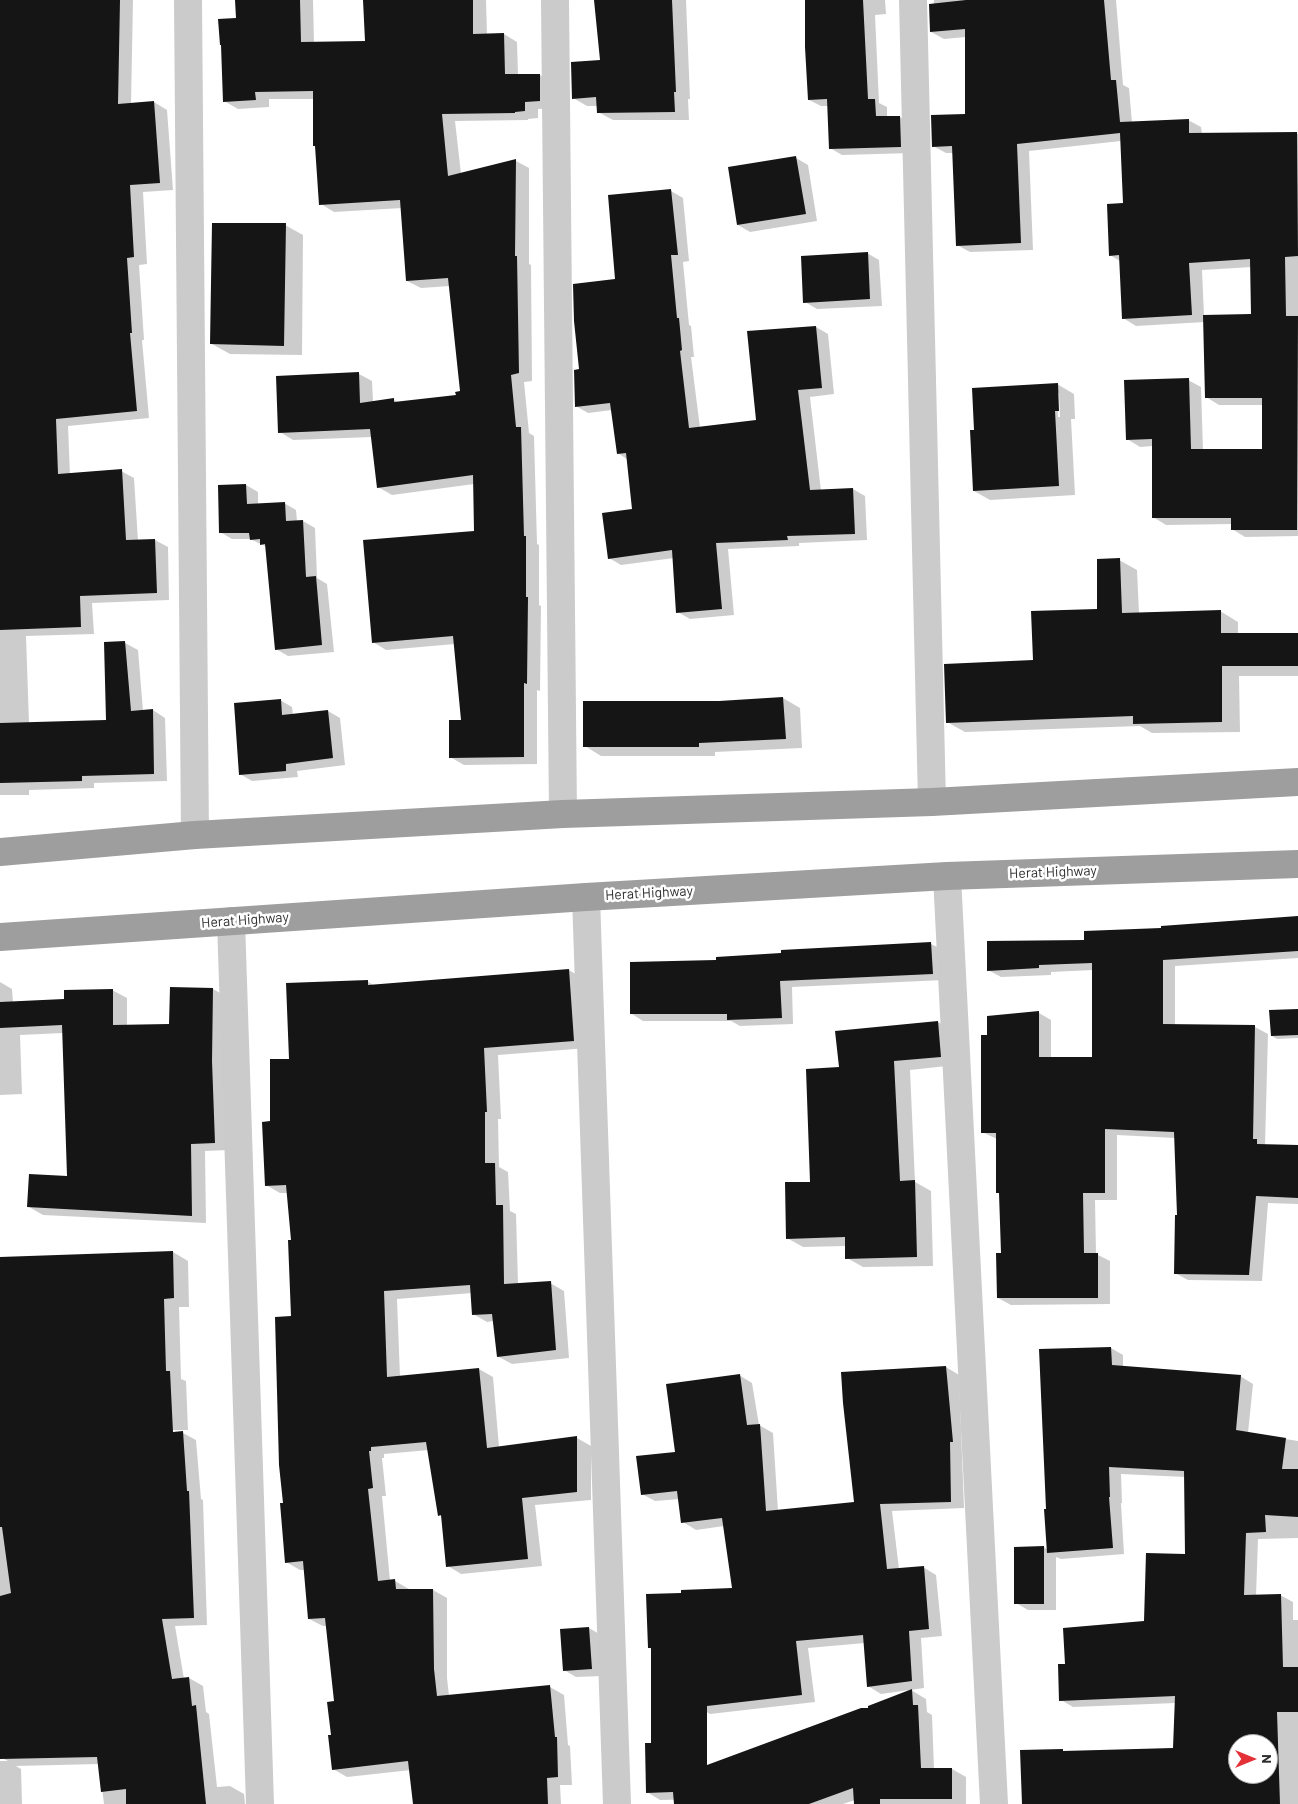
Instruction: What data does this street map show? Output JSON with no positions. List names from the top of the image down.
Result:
{
  "streets": {
    "highway": ["Herat Highway"]
  },
  "north": "right"
}
